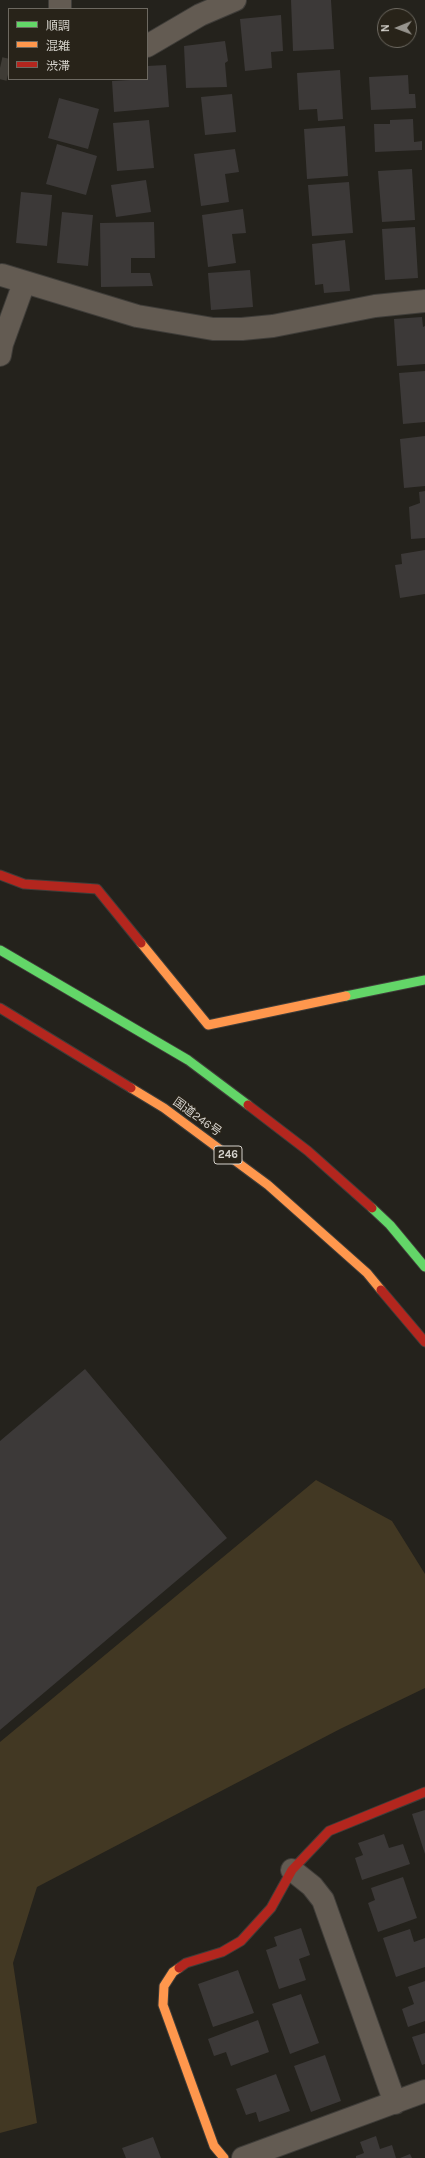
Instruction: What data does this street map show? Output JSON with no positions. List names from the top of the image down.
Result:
{
  "streets": {
    "main road": ["国道246号", "246"]
  },
  "legend": ["順調", "混雑", "渋滞"],
  "north": "left"
}
